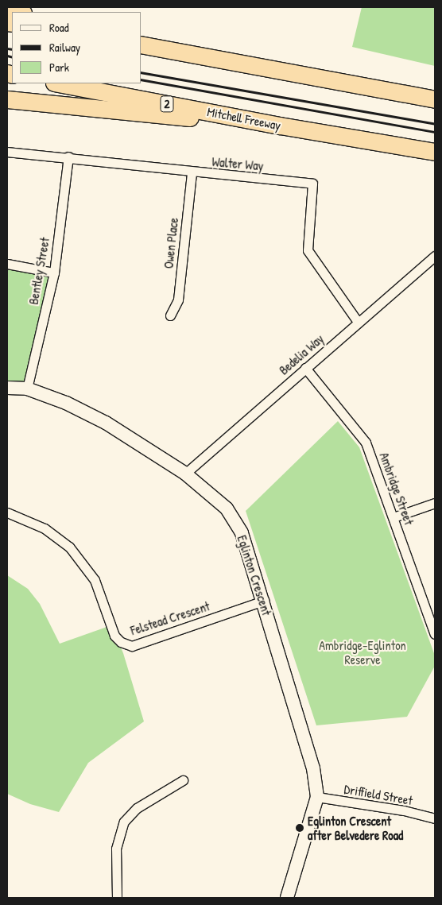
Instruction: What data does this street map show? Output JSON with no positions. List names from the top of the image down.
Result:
{
  "streets": {
    "highway": ["2", "Mitchell Freeway"],
    "street": [
      "Walter Way",
      "Owen Place",
      "Bentley Street",
      "Bedelia Way",
      "Ambridge Street",
      "Eglinton Crescent",
      "Felstead Crescent",
      "Driffield Street"
    ]
  },
  "crossings": [
    ["Walter Way", "Owen Place"],
    ["Walter Way", "Bentley Street"],
    ["Walter Way", "Bedelia Way"],
    ["Bentley Street", "Eglinton Crescent"],
    ["Bedelia Way", "Ambridge Street"],
    ["Bedelia Way", "Eglinton Crescent"],
    ["Eglinton Crescent", "Felstead Crescent"],
    ["Eglinton Crescent", "Driffield Street"]
  ],
  "parks": ["Ambridge-Eglinton Reserve"],
  "places": ["Eglinton Crescent after Belvedere Road"],
  "legend": ["Road", "Railway", "Park"]
}
